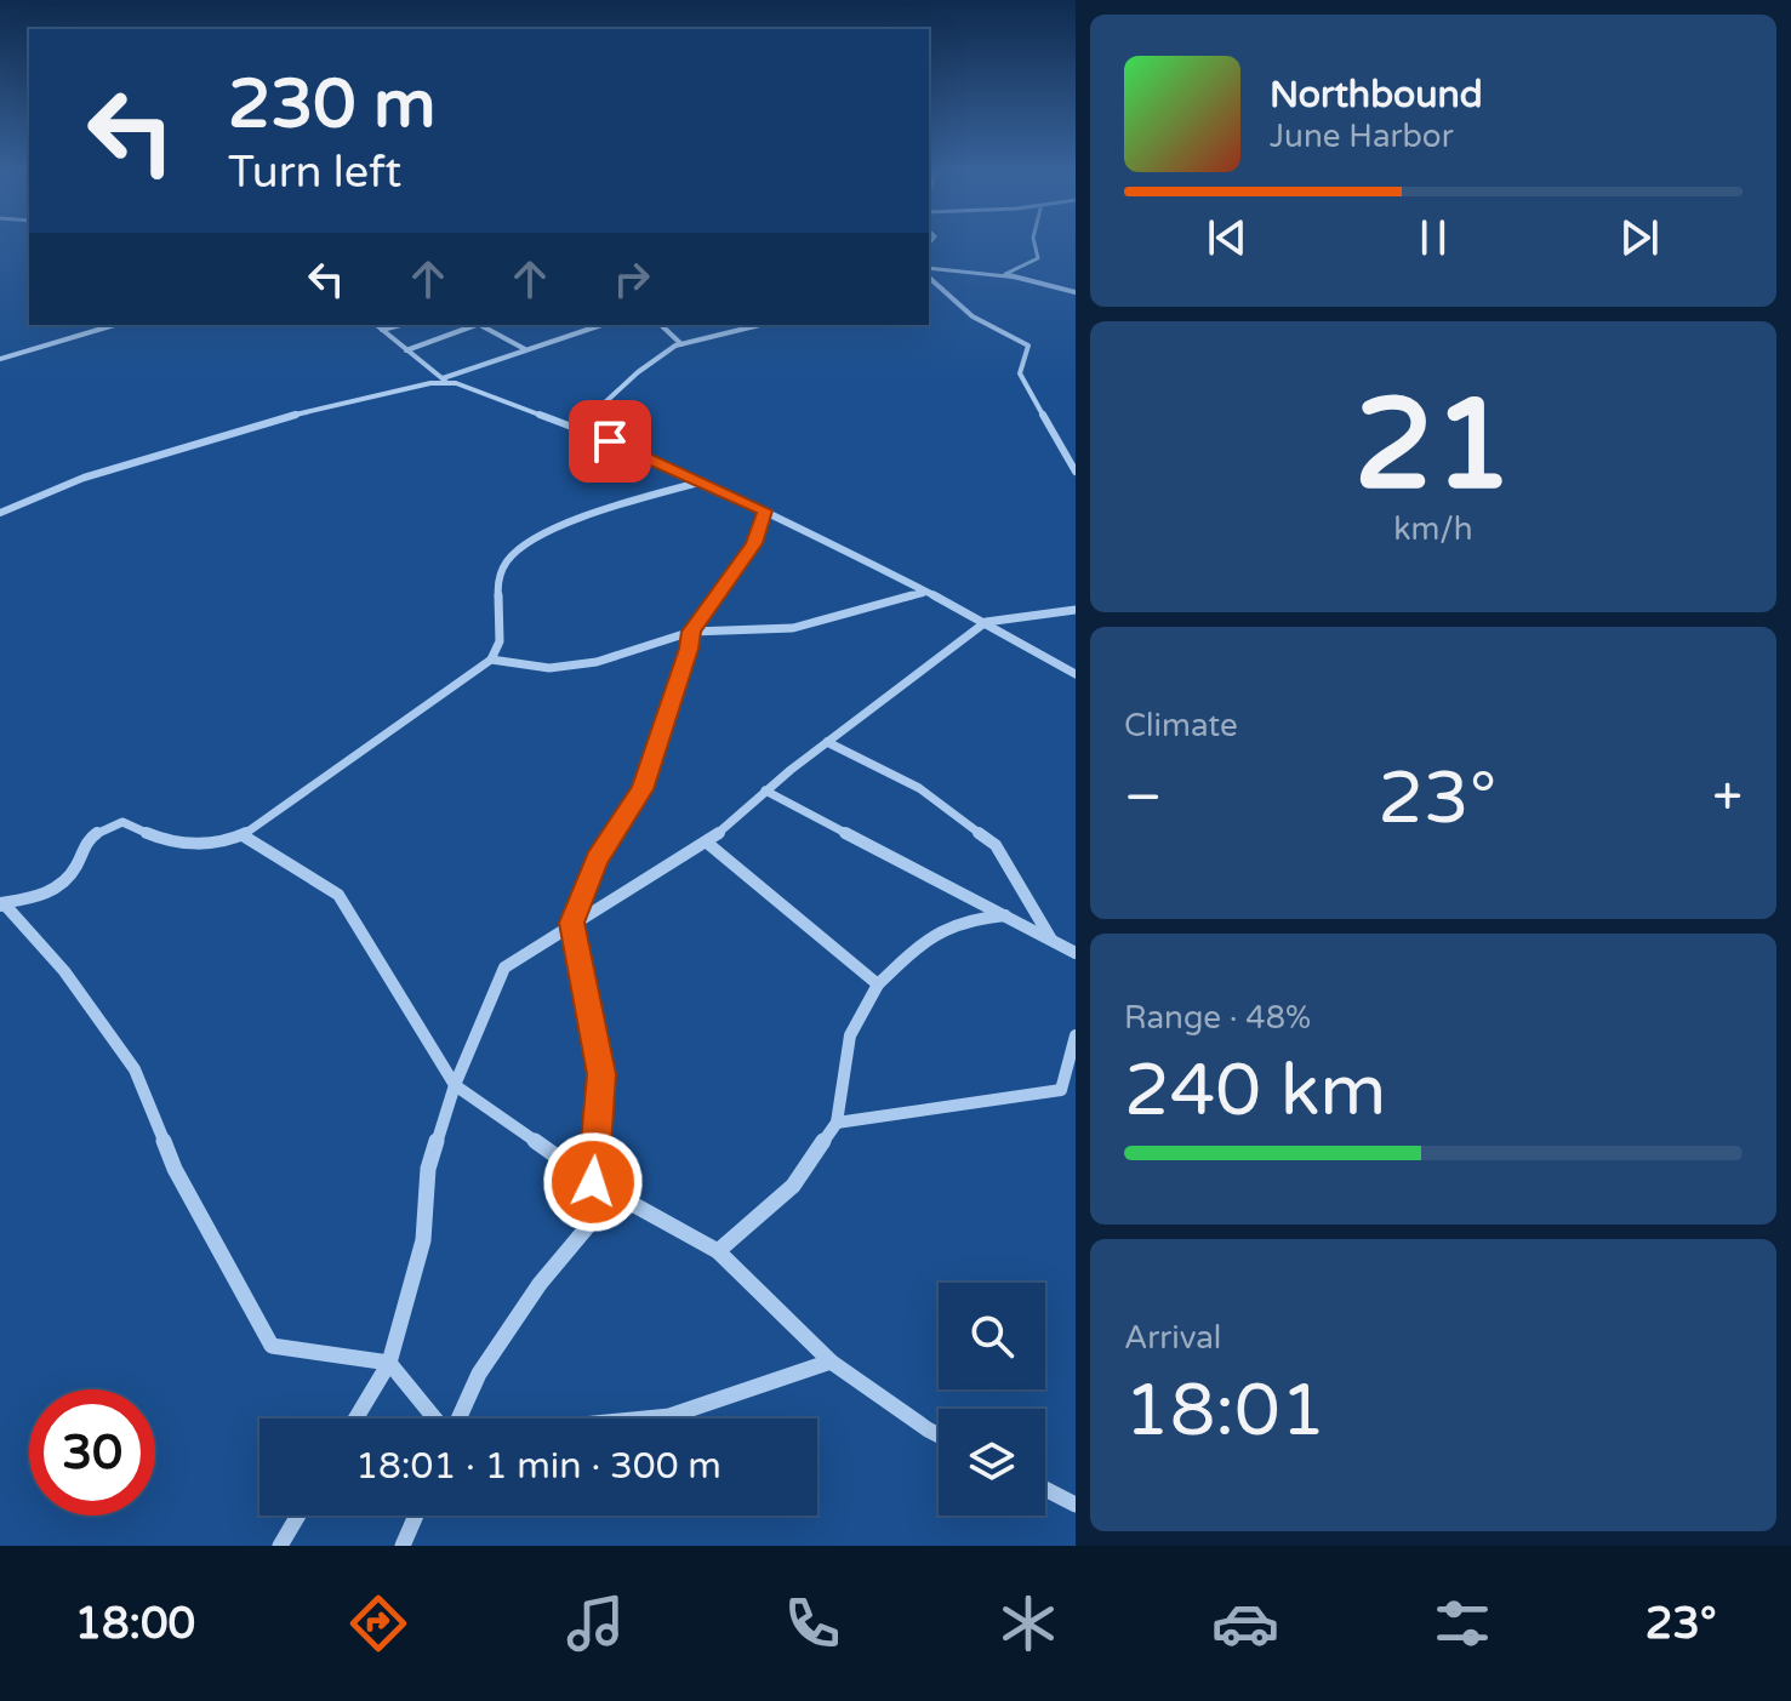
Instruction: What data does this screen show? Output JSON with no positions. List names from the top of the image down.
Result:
{
  "page": {
    "turn": ["230 m", "Turn left"],
    "song": ["Northbound", "June Harbor"],
    "tile": [
      ["21", "km/h"],
      "Climate",
      ["Range · 48%", "240 km"],
      ["Arrival", "18:01"]
    ],
    "heat": ["−", "23°", "+"],
    "limit": "30",
    "trip": "18:01 · 1 min · 300 m",
    "tabs": ["18:00", "23°"]
  }
}
